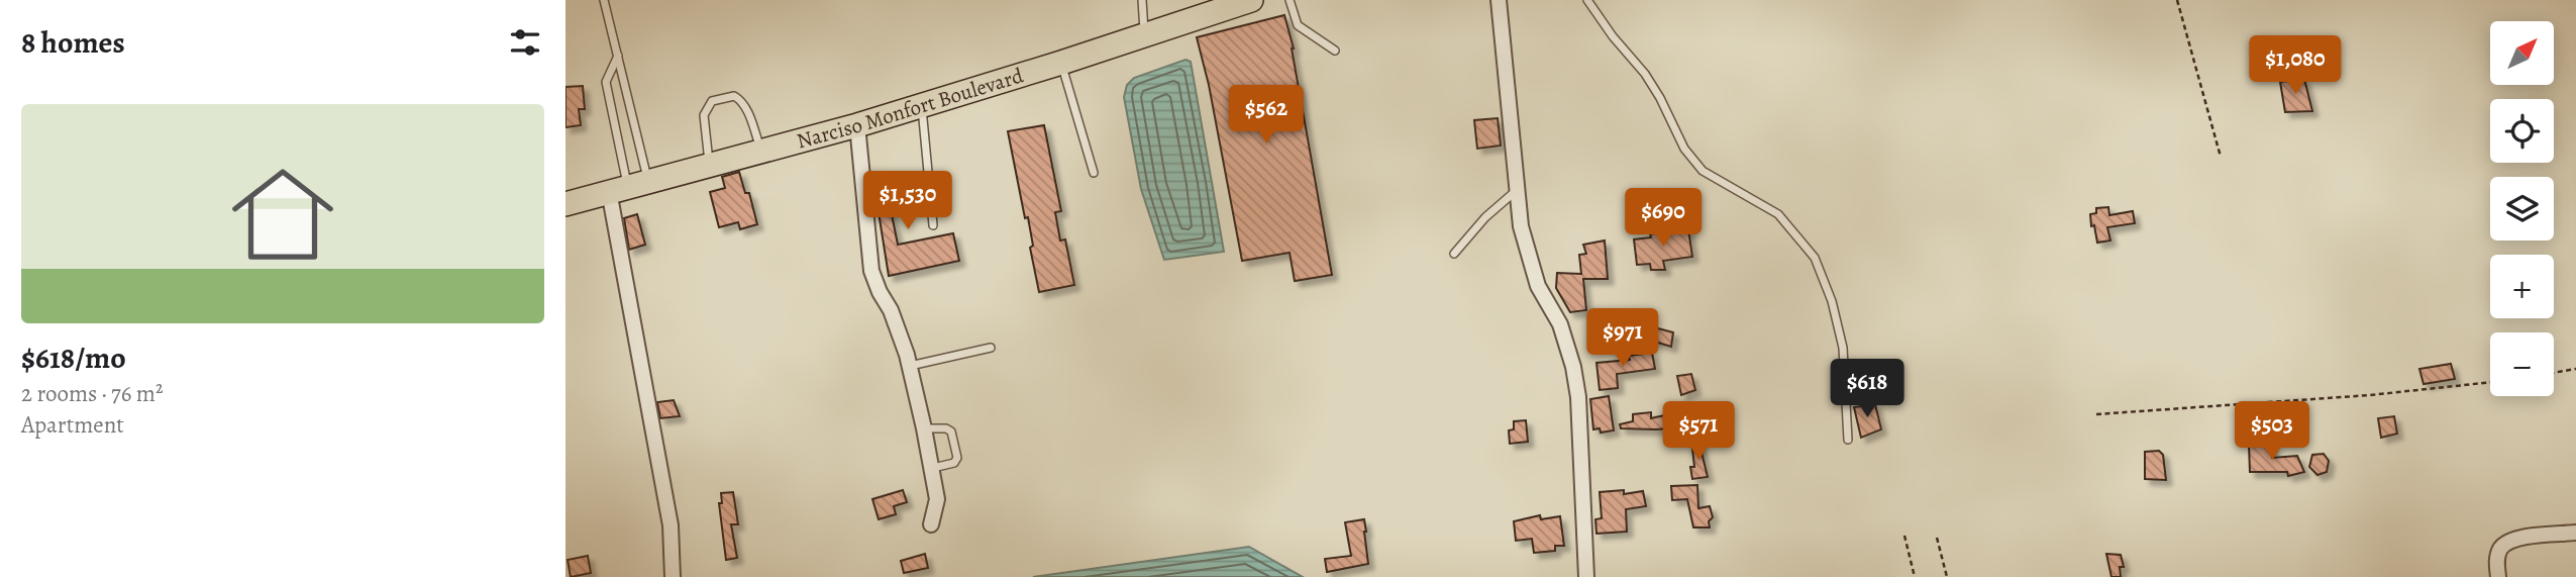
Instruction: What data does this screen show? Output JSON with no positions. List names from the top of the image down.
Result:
{
  "streets": {
    "main road": ["Narciso Monfort Boulevard"]
  },
  "north": "top right",
  "page": {
    "heading": "8 homes",
    "map_buttons": ["+", "−"],
    "price": [
      "$1,080",
      "$562",
      "$1,530",
      "$690",
      "$971",
      "$618",
      "$571",
      "$503"
    ],
    "list": [
      {
        "name": "$618/mo",
        "note": "2 rooms · 76 m² · Apartment"
      }
    ]
  }
}
